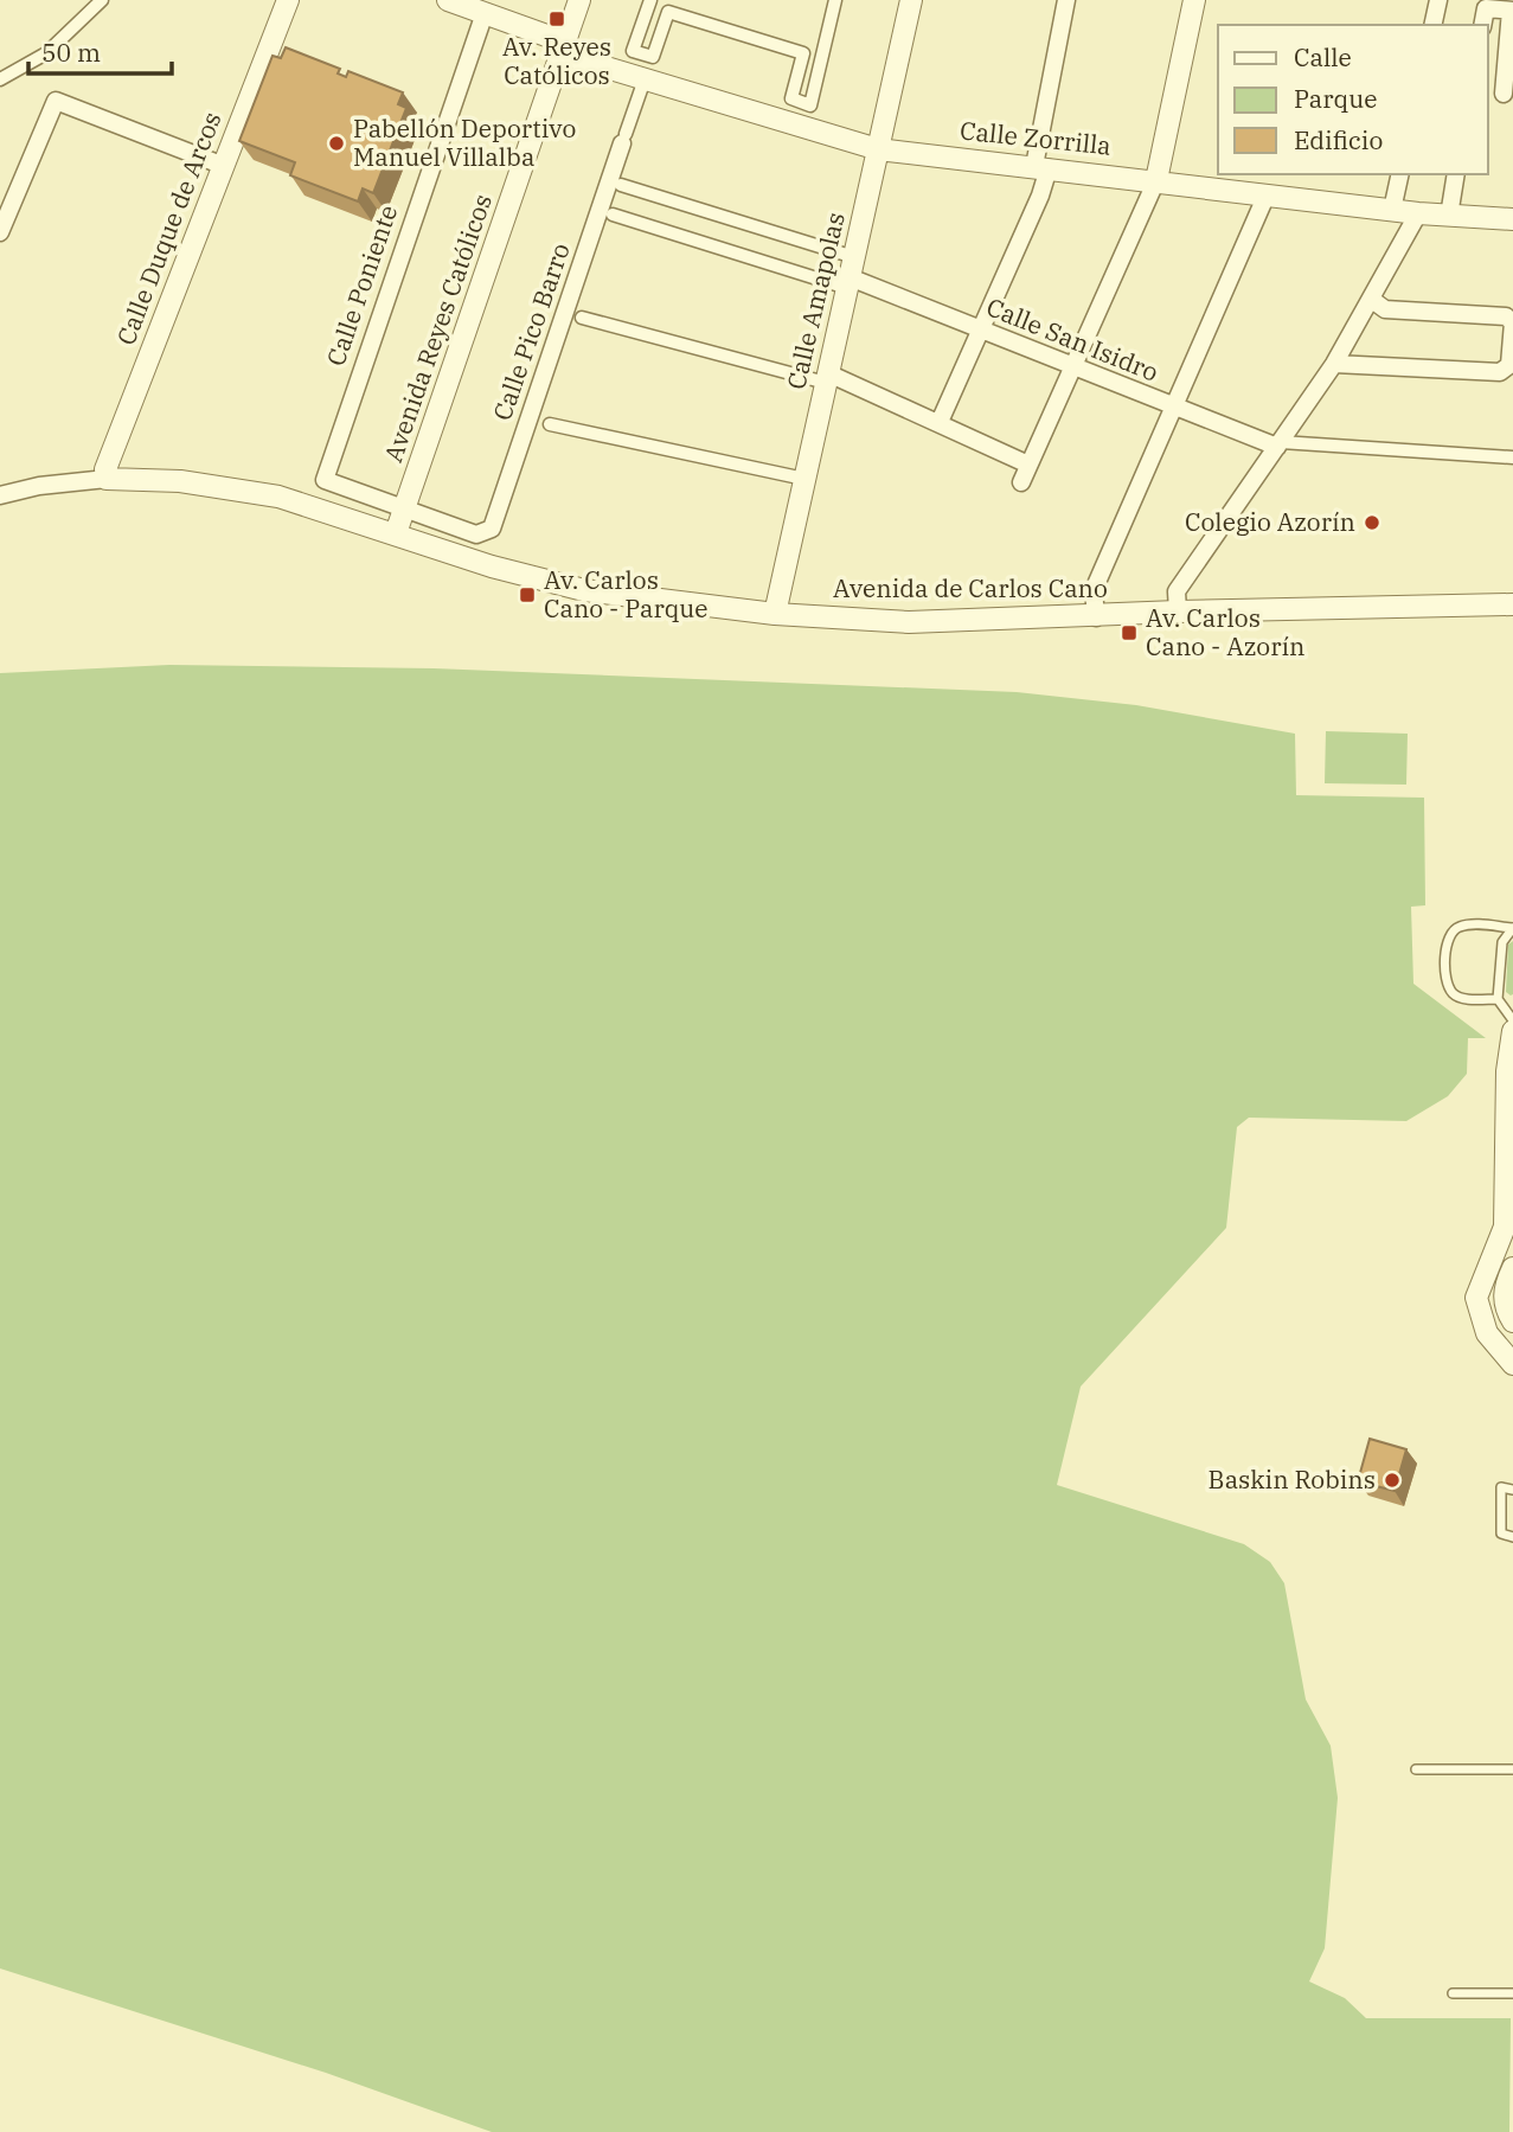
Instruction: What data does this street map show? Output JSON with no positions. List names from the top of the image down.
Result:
{
  "streets": {
    "street": [
      "Calle Zorrilla",
      "Calle Duque de Arcos",
      "Calle Poniente",
      "Calle Amapolas",
      "Avenida Reyes Católicos",
      "Calle Pico Barro",
      "Calle San Isidro",
      "Avenida de Carlos Cano"
    ]
  },
  "crossings": [
    ["Calle Zorrilla", "Calle Poniente"],
    ["Calle Zorrilla", "Calle Amapolas"],
    ["Calle Zorrilla", "Avenida Reyes Católicos"],
    ["Calle Zorrilla", "Calle Pico Barro"],
    ["Calle Duque de Arcos", "Avenida de Carlos Cano"],
    ["Calle Poniente", "Avenida Reyes Católicos"],
    ["Calle Poniente", "Calle Pico Barro"],
    ["Calle Amapolas", "Calle San Isidro"],
    ["Calle Amapolas", "Avenida de Carlos Cano"],
    ["Avenida Reyes Católicos", "Calle Pico Barro"],
    ["Avenida Reyes Católicos", "Avenida de Carlos Cano"]
  ],
  "places": {
    "transit": ["Av. Reyes Católicos", "Av. Carlos Cano - Parque", "Av. Carlos Cano - Azorín"],
    "other": ["Pabellón Deportivo Manuel Villalba", "Colegio Azorín", "Baskin Robins"]
  },
  "legend": ["Calle", "Parque", "Edificio"],
  "scale_bar": "50 m"
}
